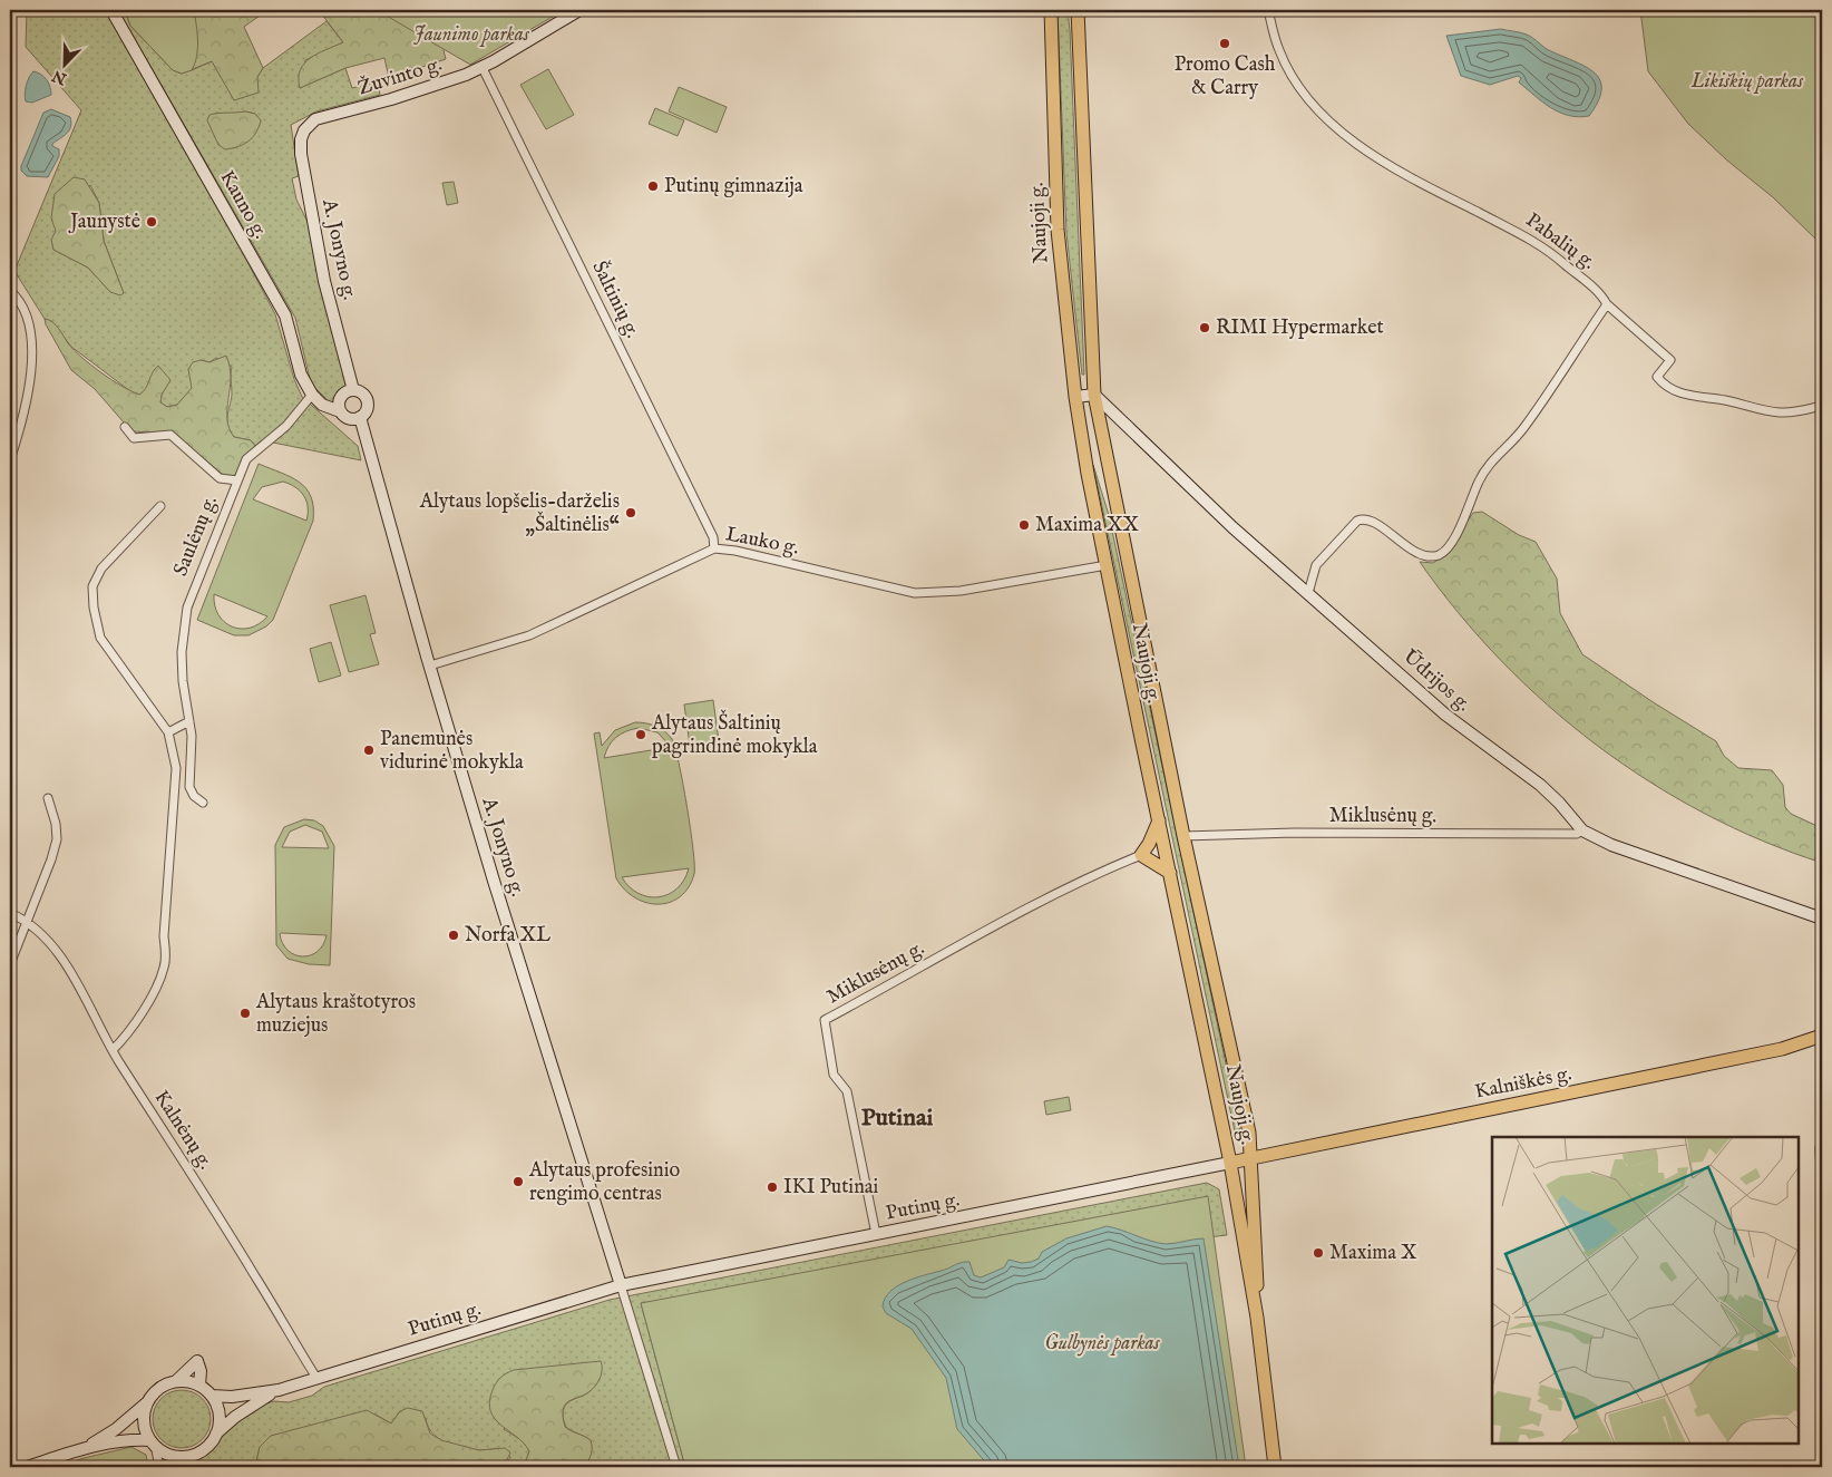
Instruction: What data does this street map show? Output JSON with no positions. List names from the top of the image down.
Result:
{
  "streets": {
    "main road": [
      "Žuvinto g.",
      "Kauno g.",
      "Naujoji g.",
      "A. Jonyno g.",
      "Ūdrijos g.",
      "Kalniškės g.",
      "Putinų g."
    ],
    "street": [
      "Pabalių g.",
      "Šaltinių g.",
      "Saulėnų g.",
      "Lauko g.",
      "Miklusėnų g.",
      "Kalnėnų g."
    ]
  },
  "crossings": [
    ["Žuvinto g.", "A. Jonyno g."],
    ["Žuvinto g.", "Šaltinių g."],
    ["Kauno g.", "Saulėnų g."],
    ["Naujoji g.", "Lauko g."],
    ["Naujoji g.", "Ūdrijos g."],
    ["Naujoji g.", "Miklusėnų g."],
    ["Naujoji g.", "Kalniškės g."],
    ["Naujoji g.", "Putinų g."],
    ["A. Jonyno g.", "Lauko g."],
    ["A. Jonyno g.", "Putinų g."],
    ["Šaltinių g.", "Lauko g."],
    ["Ūdrijos g.", "Miklusėnų g."],
    ["Miklusėnų g.", "Putinų g."],
    ["Kalniškės g.", "Putinų g."],
    ["Kalnėnų g.", "Putinų g."]
  ],
  "districts": ["Putinai"],
  "parks": ["Jaunimo parkas", "Likiškių parkas", "Gulbynės parkas"],
  "places": [
    "Promo Cash & Carry",
    "Putinų gimnazija",
    "Jaunystė",
    "RIMI Hypermarket",
    "Alytaus lopšelis-darželis „Šaltinėlis“",
    "Maxima XX",
    "Alytaus Šaltinių pagrindinė mokykla",
    "Panemunės vidurinė mokykla",
    "Norfa XL",
    "Alytaus kraštotyros muziejus",
    "Alytaus profesinio rengimo centras",
    "IKI Putinai",
    "Maxima X"
  ],
  "north": "bottom left"
}
